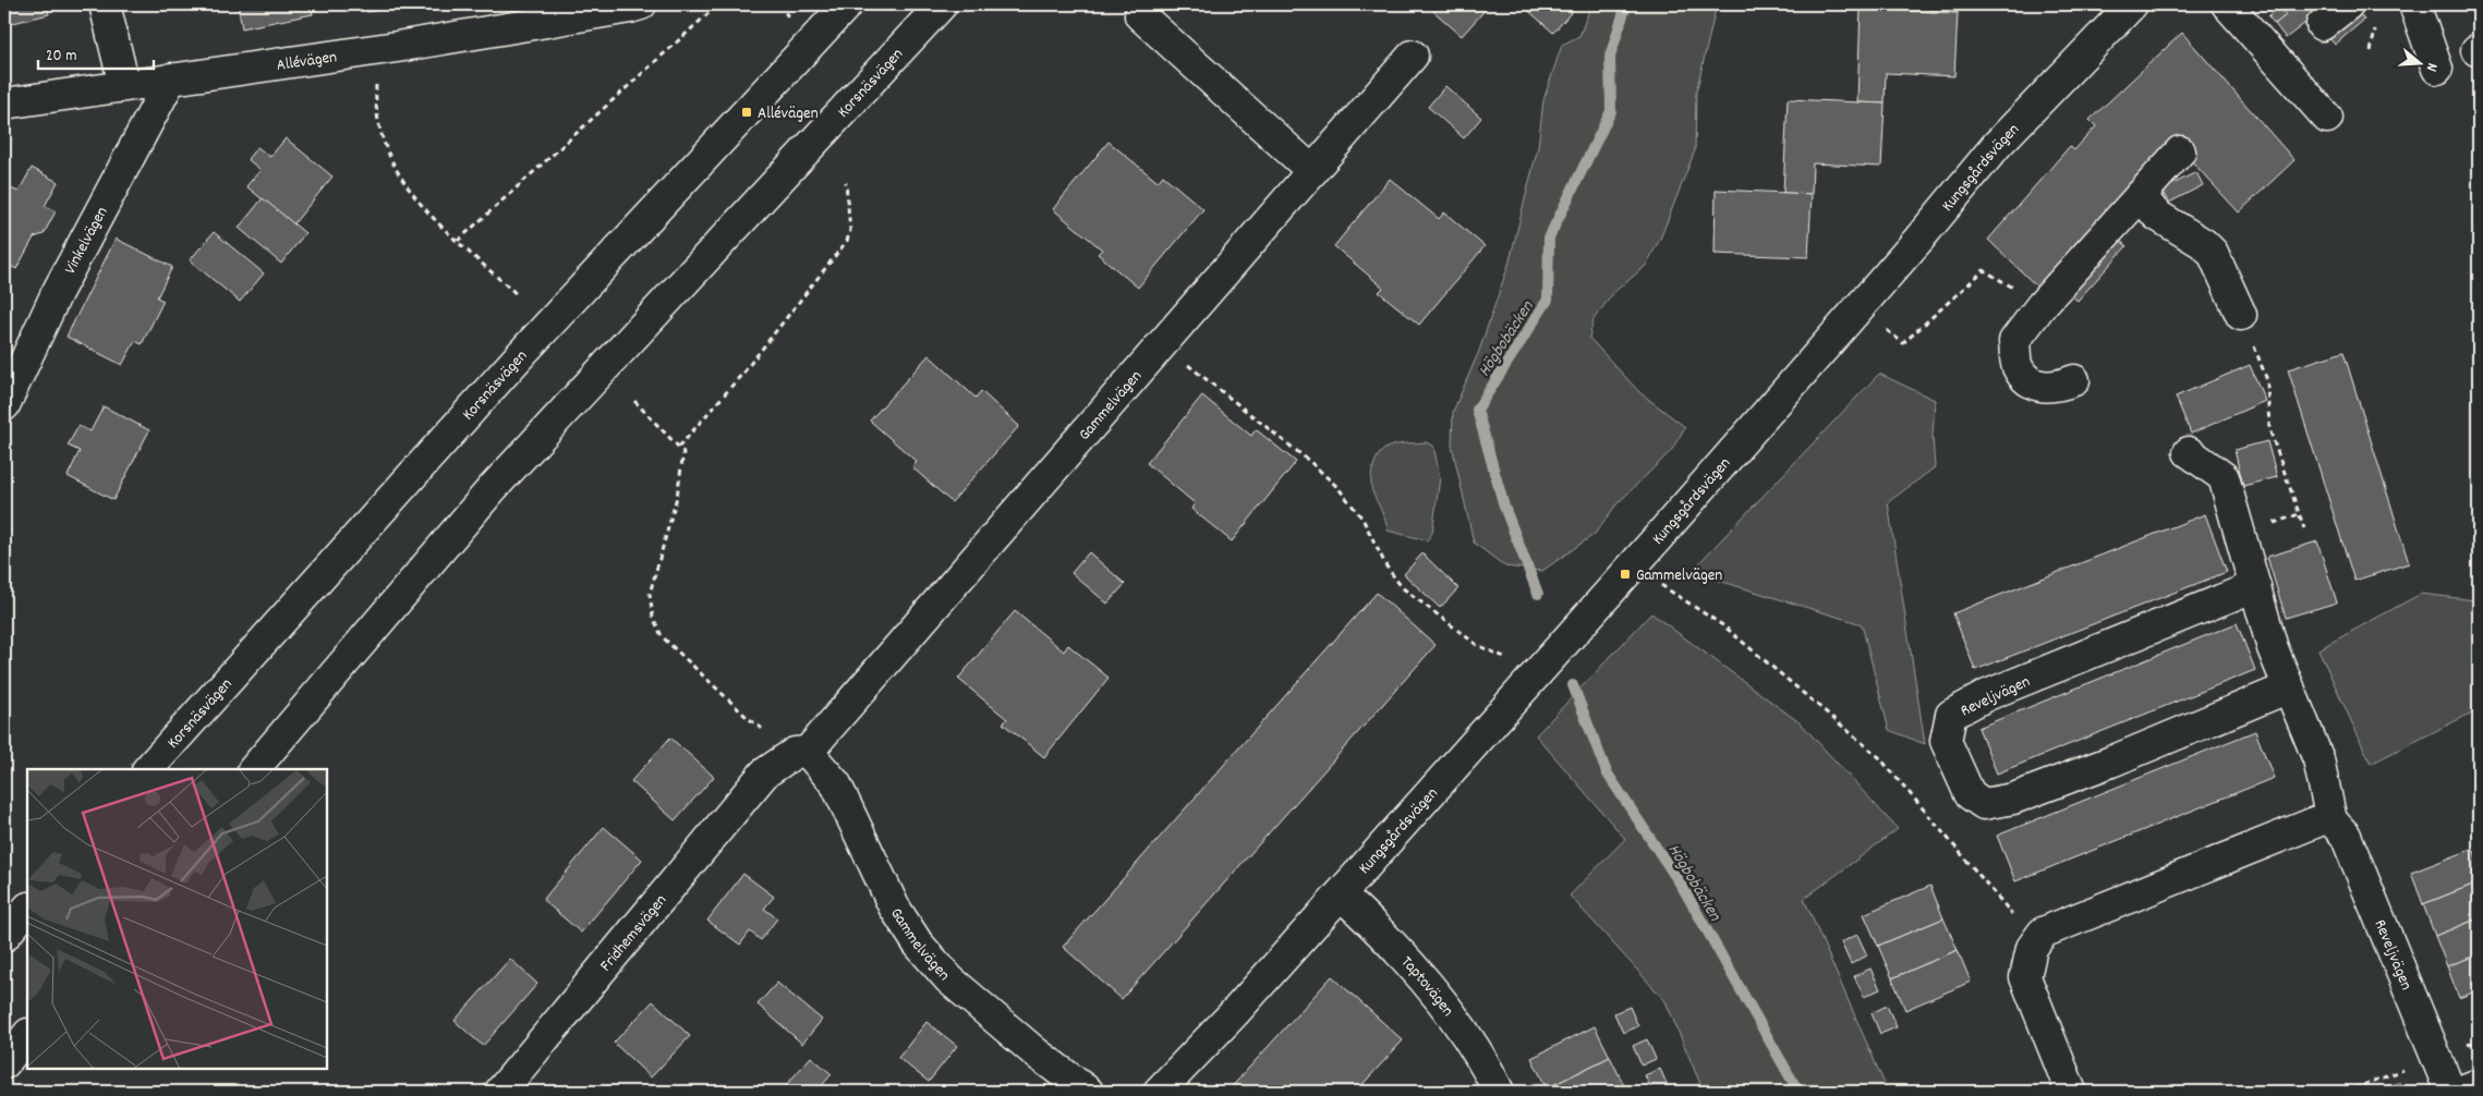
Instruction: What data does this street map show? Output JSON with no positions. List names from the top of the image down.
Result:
{
  "streets": {
    "street": [
      "Allévägen",
      "Korsnäsvägen",
      "Kungsgårdsvägen",
      "Vinkelvägen",
      "Gammelvägen",
      "Reveljvägen",
      "Fridhemsvägen",
      "Taptovägen"
    ]
  },
  "crossings": [
    ["Allévägen", "Vinkelvägen"],
    ["Kungsgårdsvägen", "Taptovägen"],
    ["Gammelvägen", "Fridhemsvägen"]
  ],
  "water": ["Högbobäcken"],
  "places": {
    "transit": ["Allévägen", "Gammelvägen"]
  },
  "scale_bar": "20 m",
  "north": "right"
}
